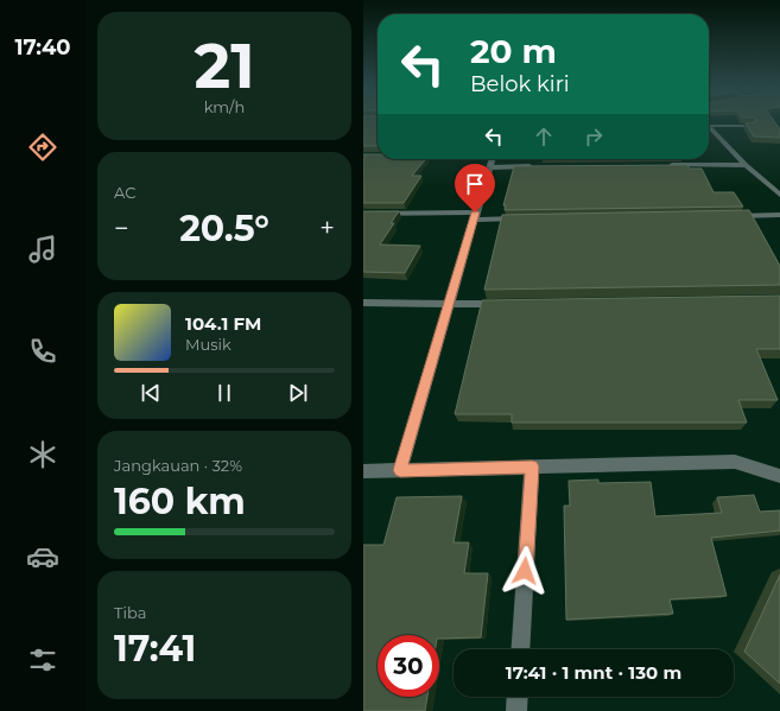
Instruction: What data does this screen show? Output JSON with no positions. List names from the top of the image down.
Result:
{
  "page": {
    "tabs": "17:40",
    "tile": [
      ["21", "km/h"],
      "AC",
      ["Jangkauan · 32%", "160 km"],
      ["Tiba", "17:41"]
    ],
    "turn": ["20 m", "Belok kiri"],
    "heat": ["−", "20.5°", "+"],
    "song": ["104.1 FM", "Musik"],
    "limit": "30",
    "trip": "17:41 · 1 mnt · 130 m"
  }
}
